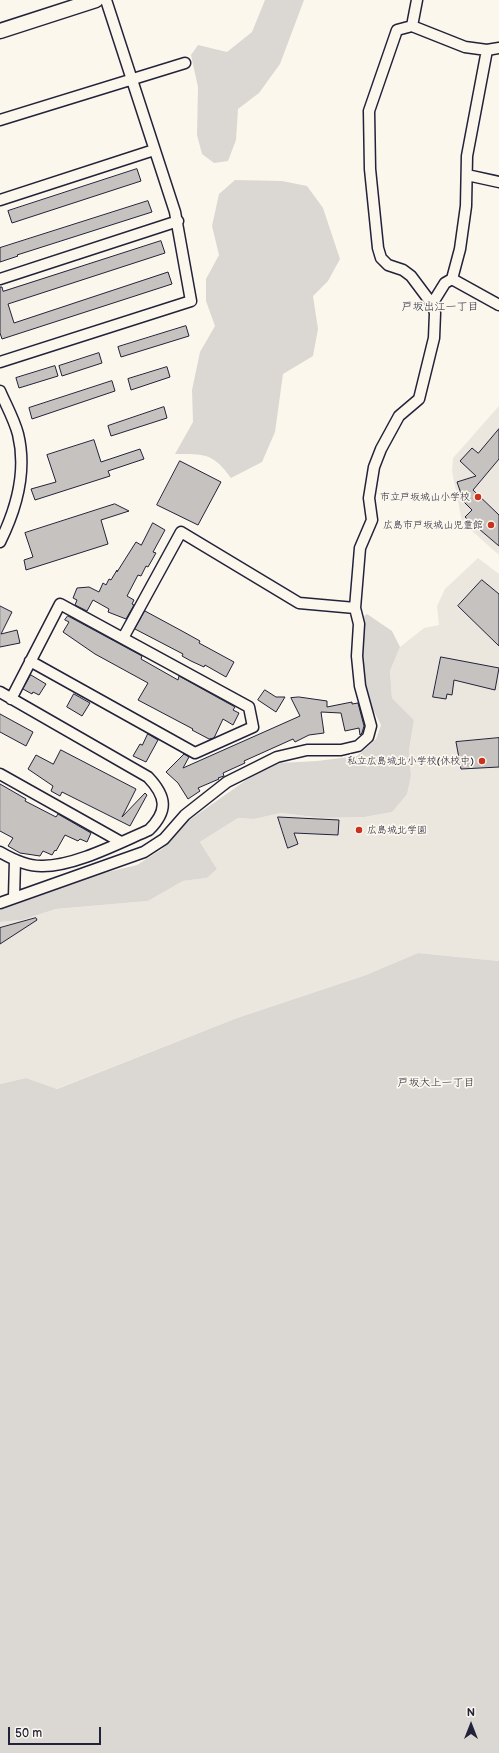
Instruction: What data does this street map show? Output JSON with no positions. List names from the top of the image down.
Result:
{
  "districts": ["戸坂出江一丁目", "戸坂大上一丁目"],
  "places": [
    "市立戸坂城山小学校",
    "広島市戸坂城山児童館",
    "私立広島城北小学校(休校中)",
    "広島城北学園"
  ],
  "scale_bar": "50 m",
  "north": "top"
}
